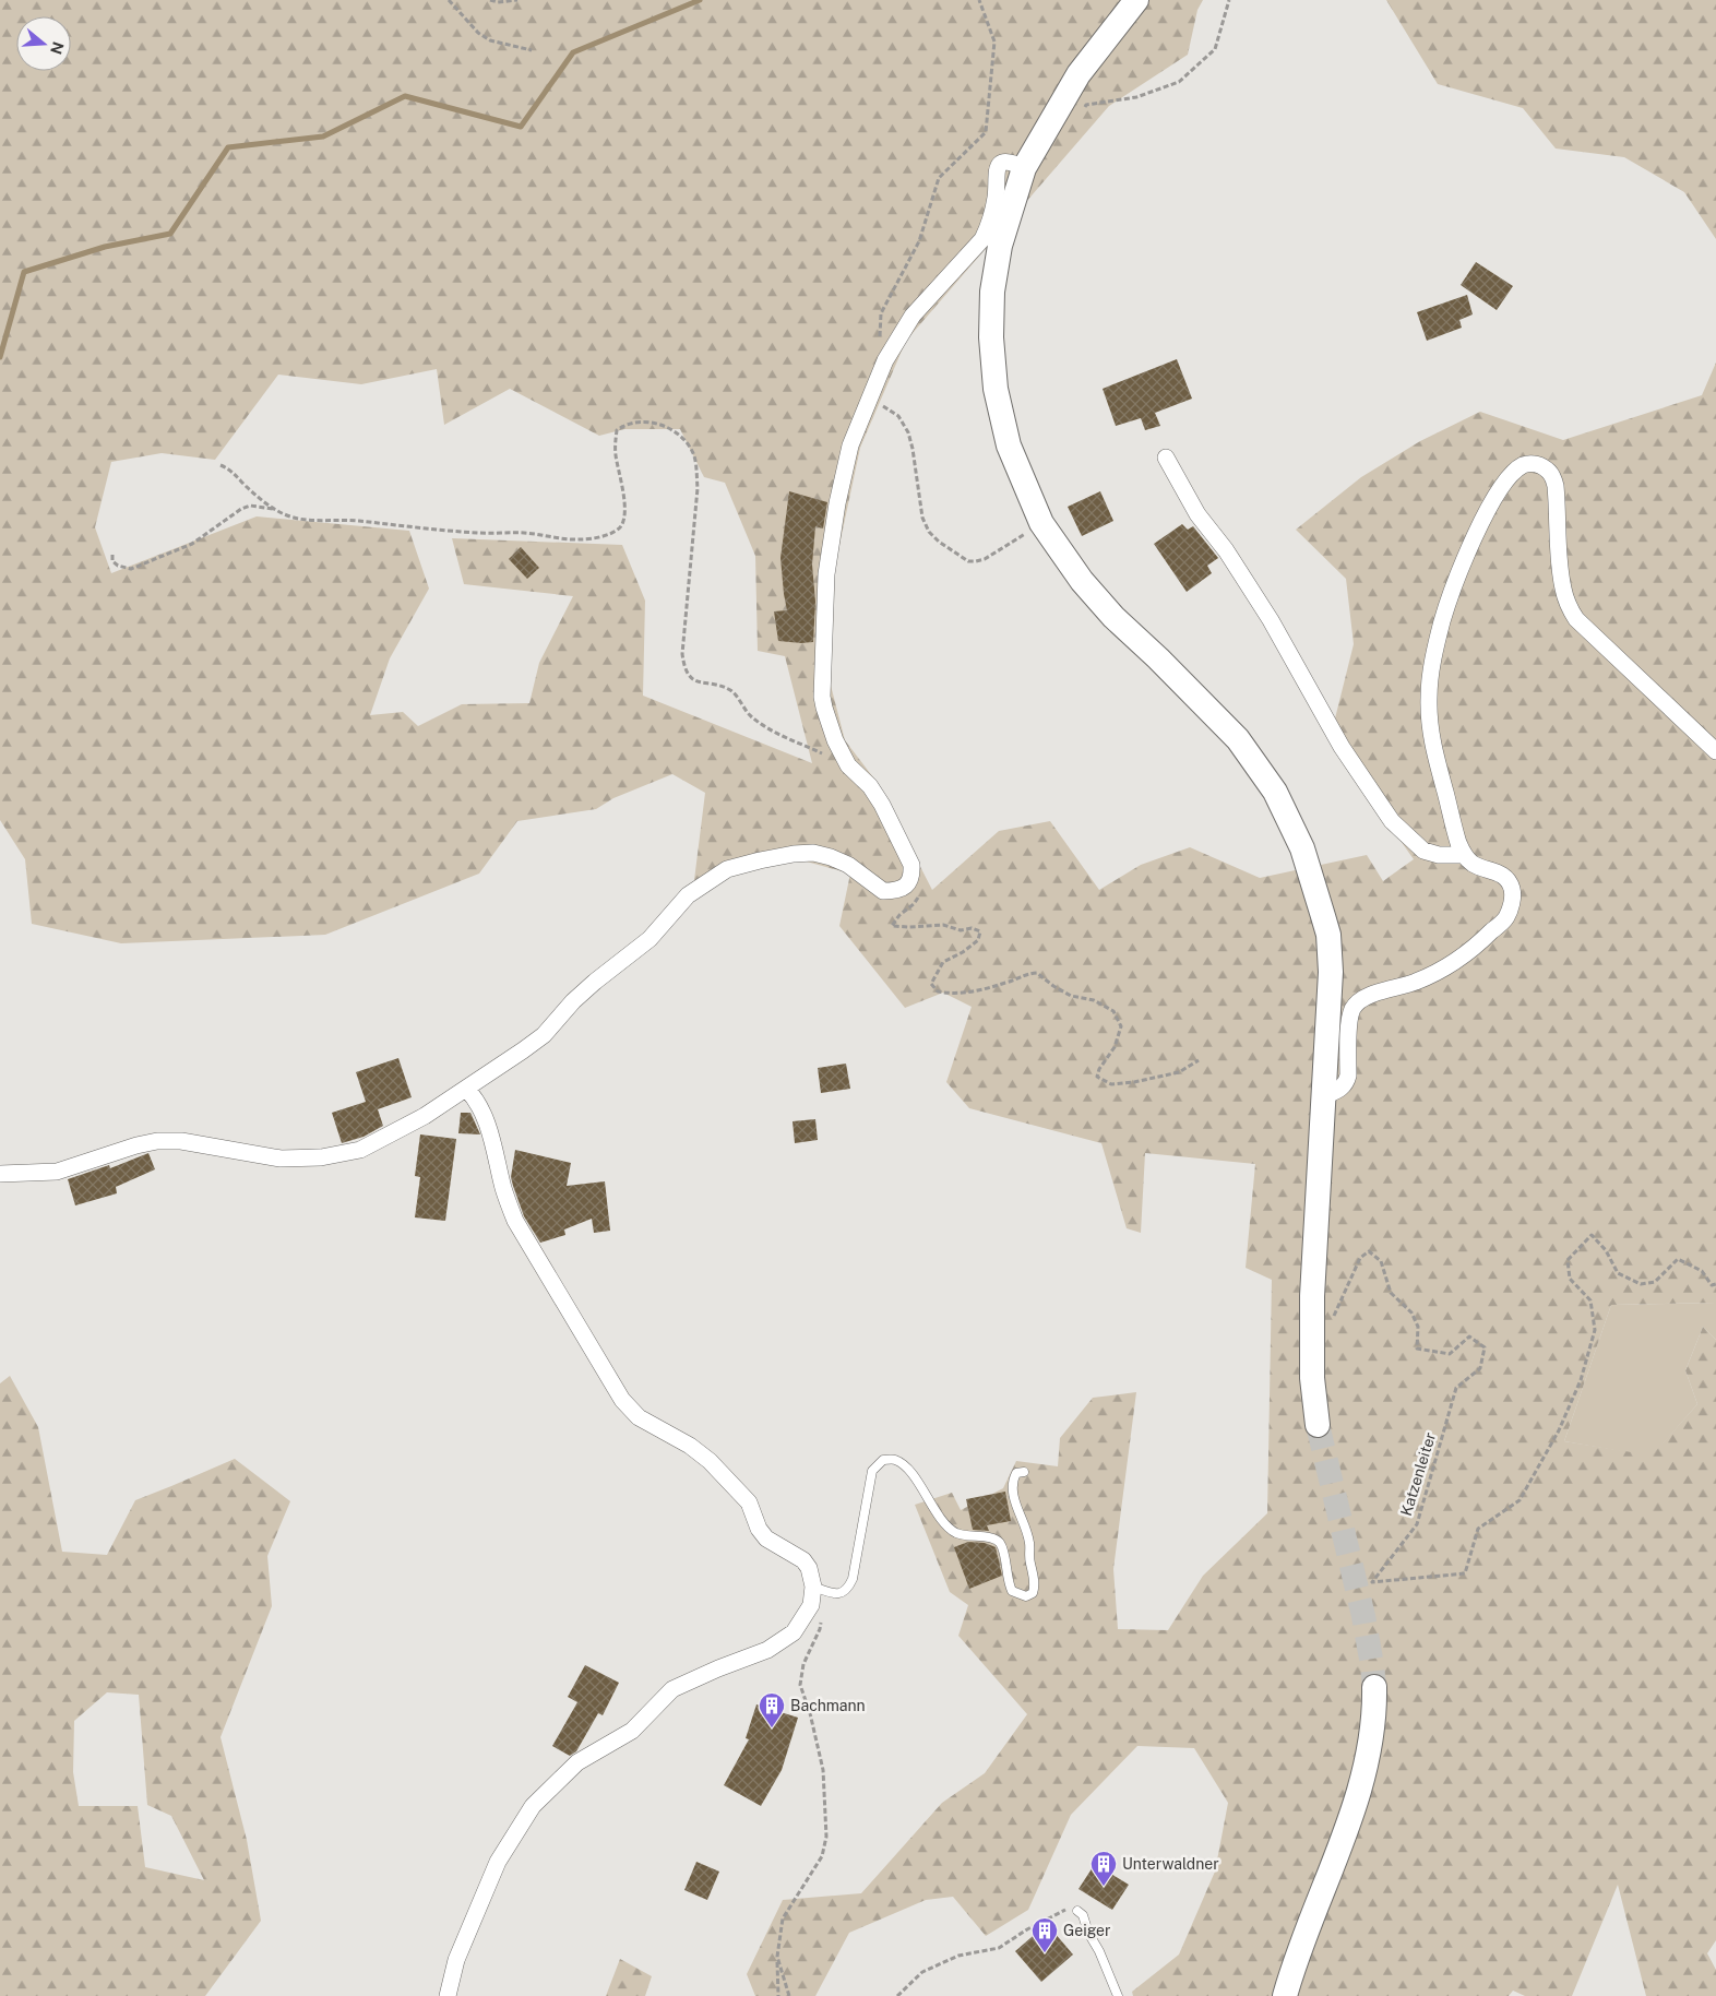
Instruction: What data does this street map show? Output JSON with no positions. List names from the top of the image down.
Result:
{
  "streets": {
    "path": ["Katzenleiter"]
  },
  "places": {
    "building": ["Bachmann", "Unterwaldner", "Geiger"]
  },
  "north": "right"
}
